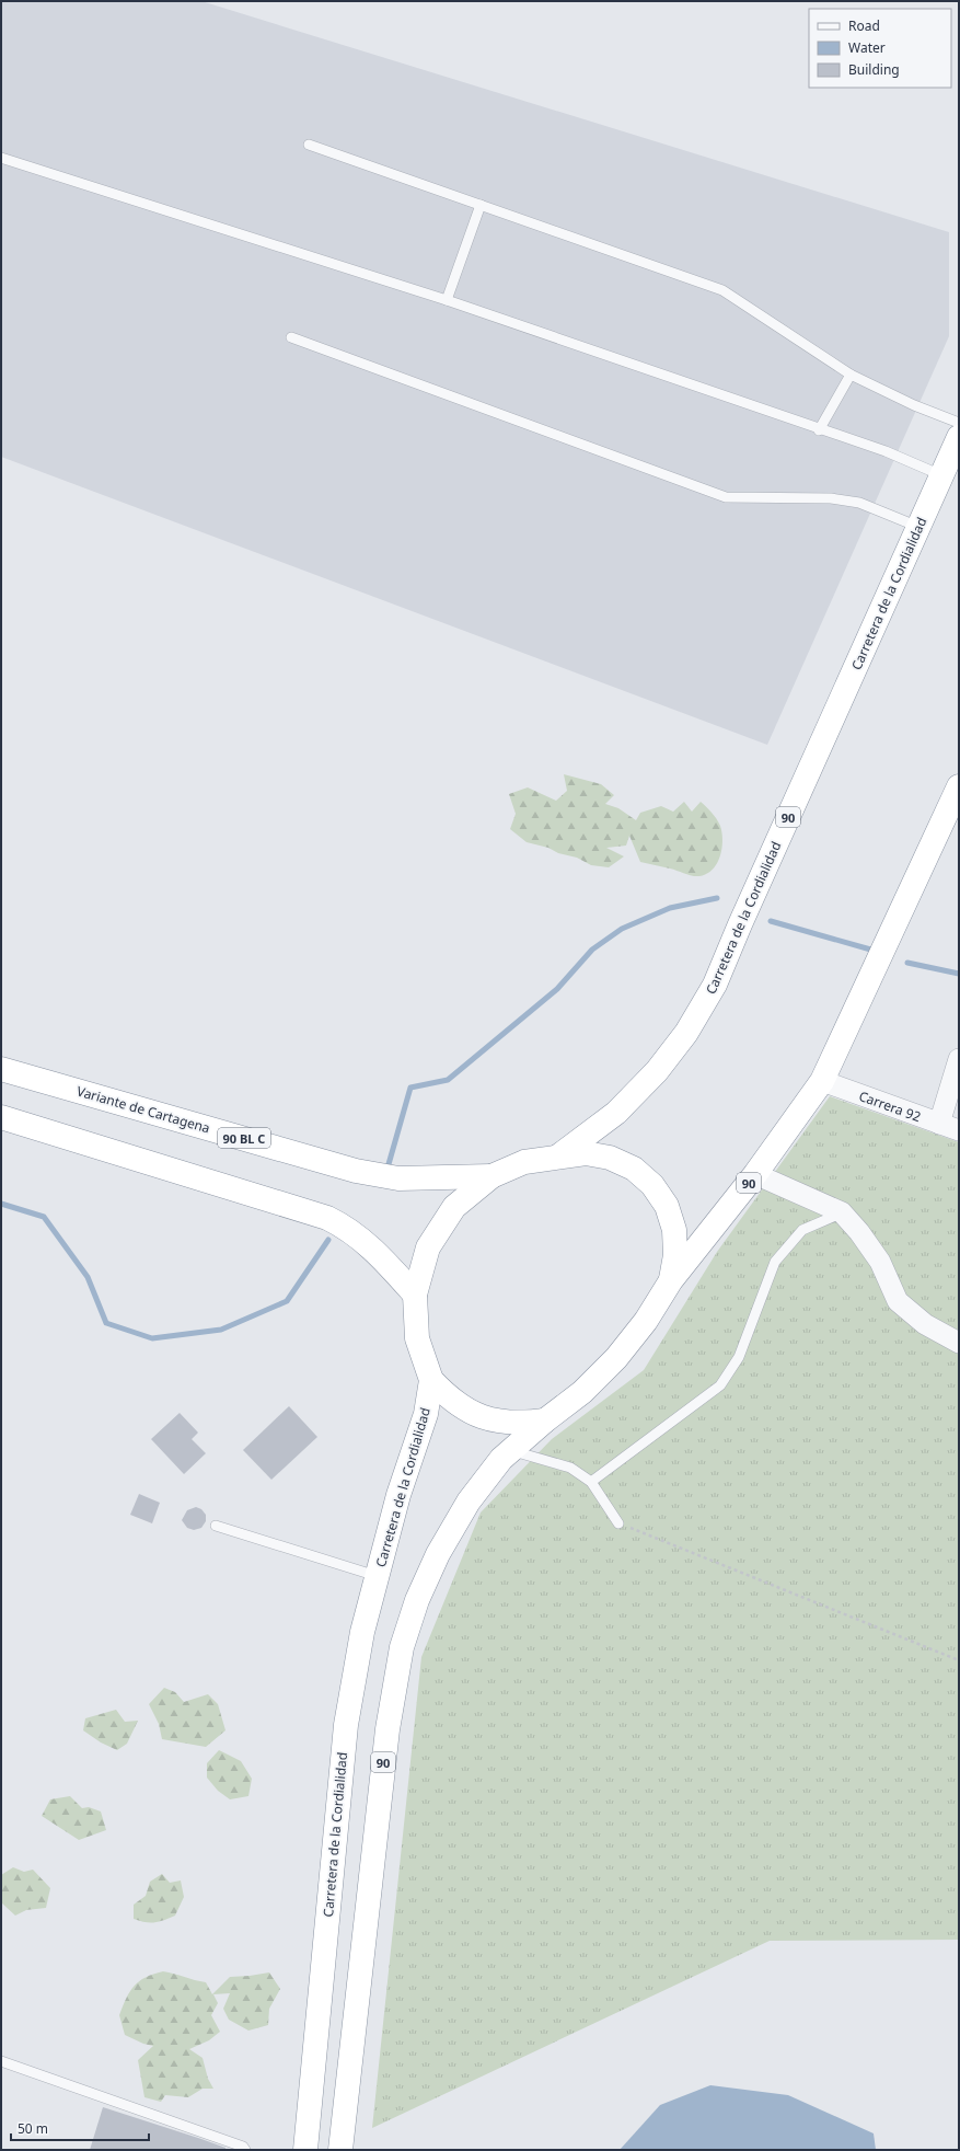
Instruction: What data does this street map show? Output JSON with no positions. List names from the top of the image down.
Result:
{
  "streets": {
    "highway": [
      "Carretera de la Cordialidad",
      "90",
      "Variante de Cartagena",
      "90 BL C"
    ],
    "street": ["Carrera 92"]
  },
  "crossings": [
    ["Carretera de la Cordialidad", "Variante de Cartagena"],
    ["90", "Carrera 92"]
  ],
  "legend": ["Road", "Water", "Building"],
  "scale_bar": "50 m"
}
